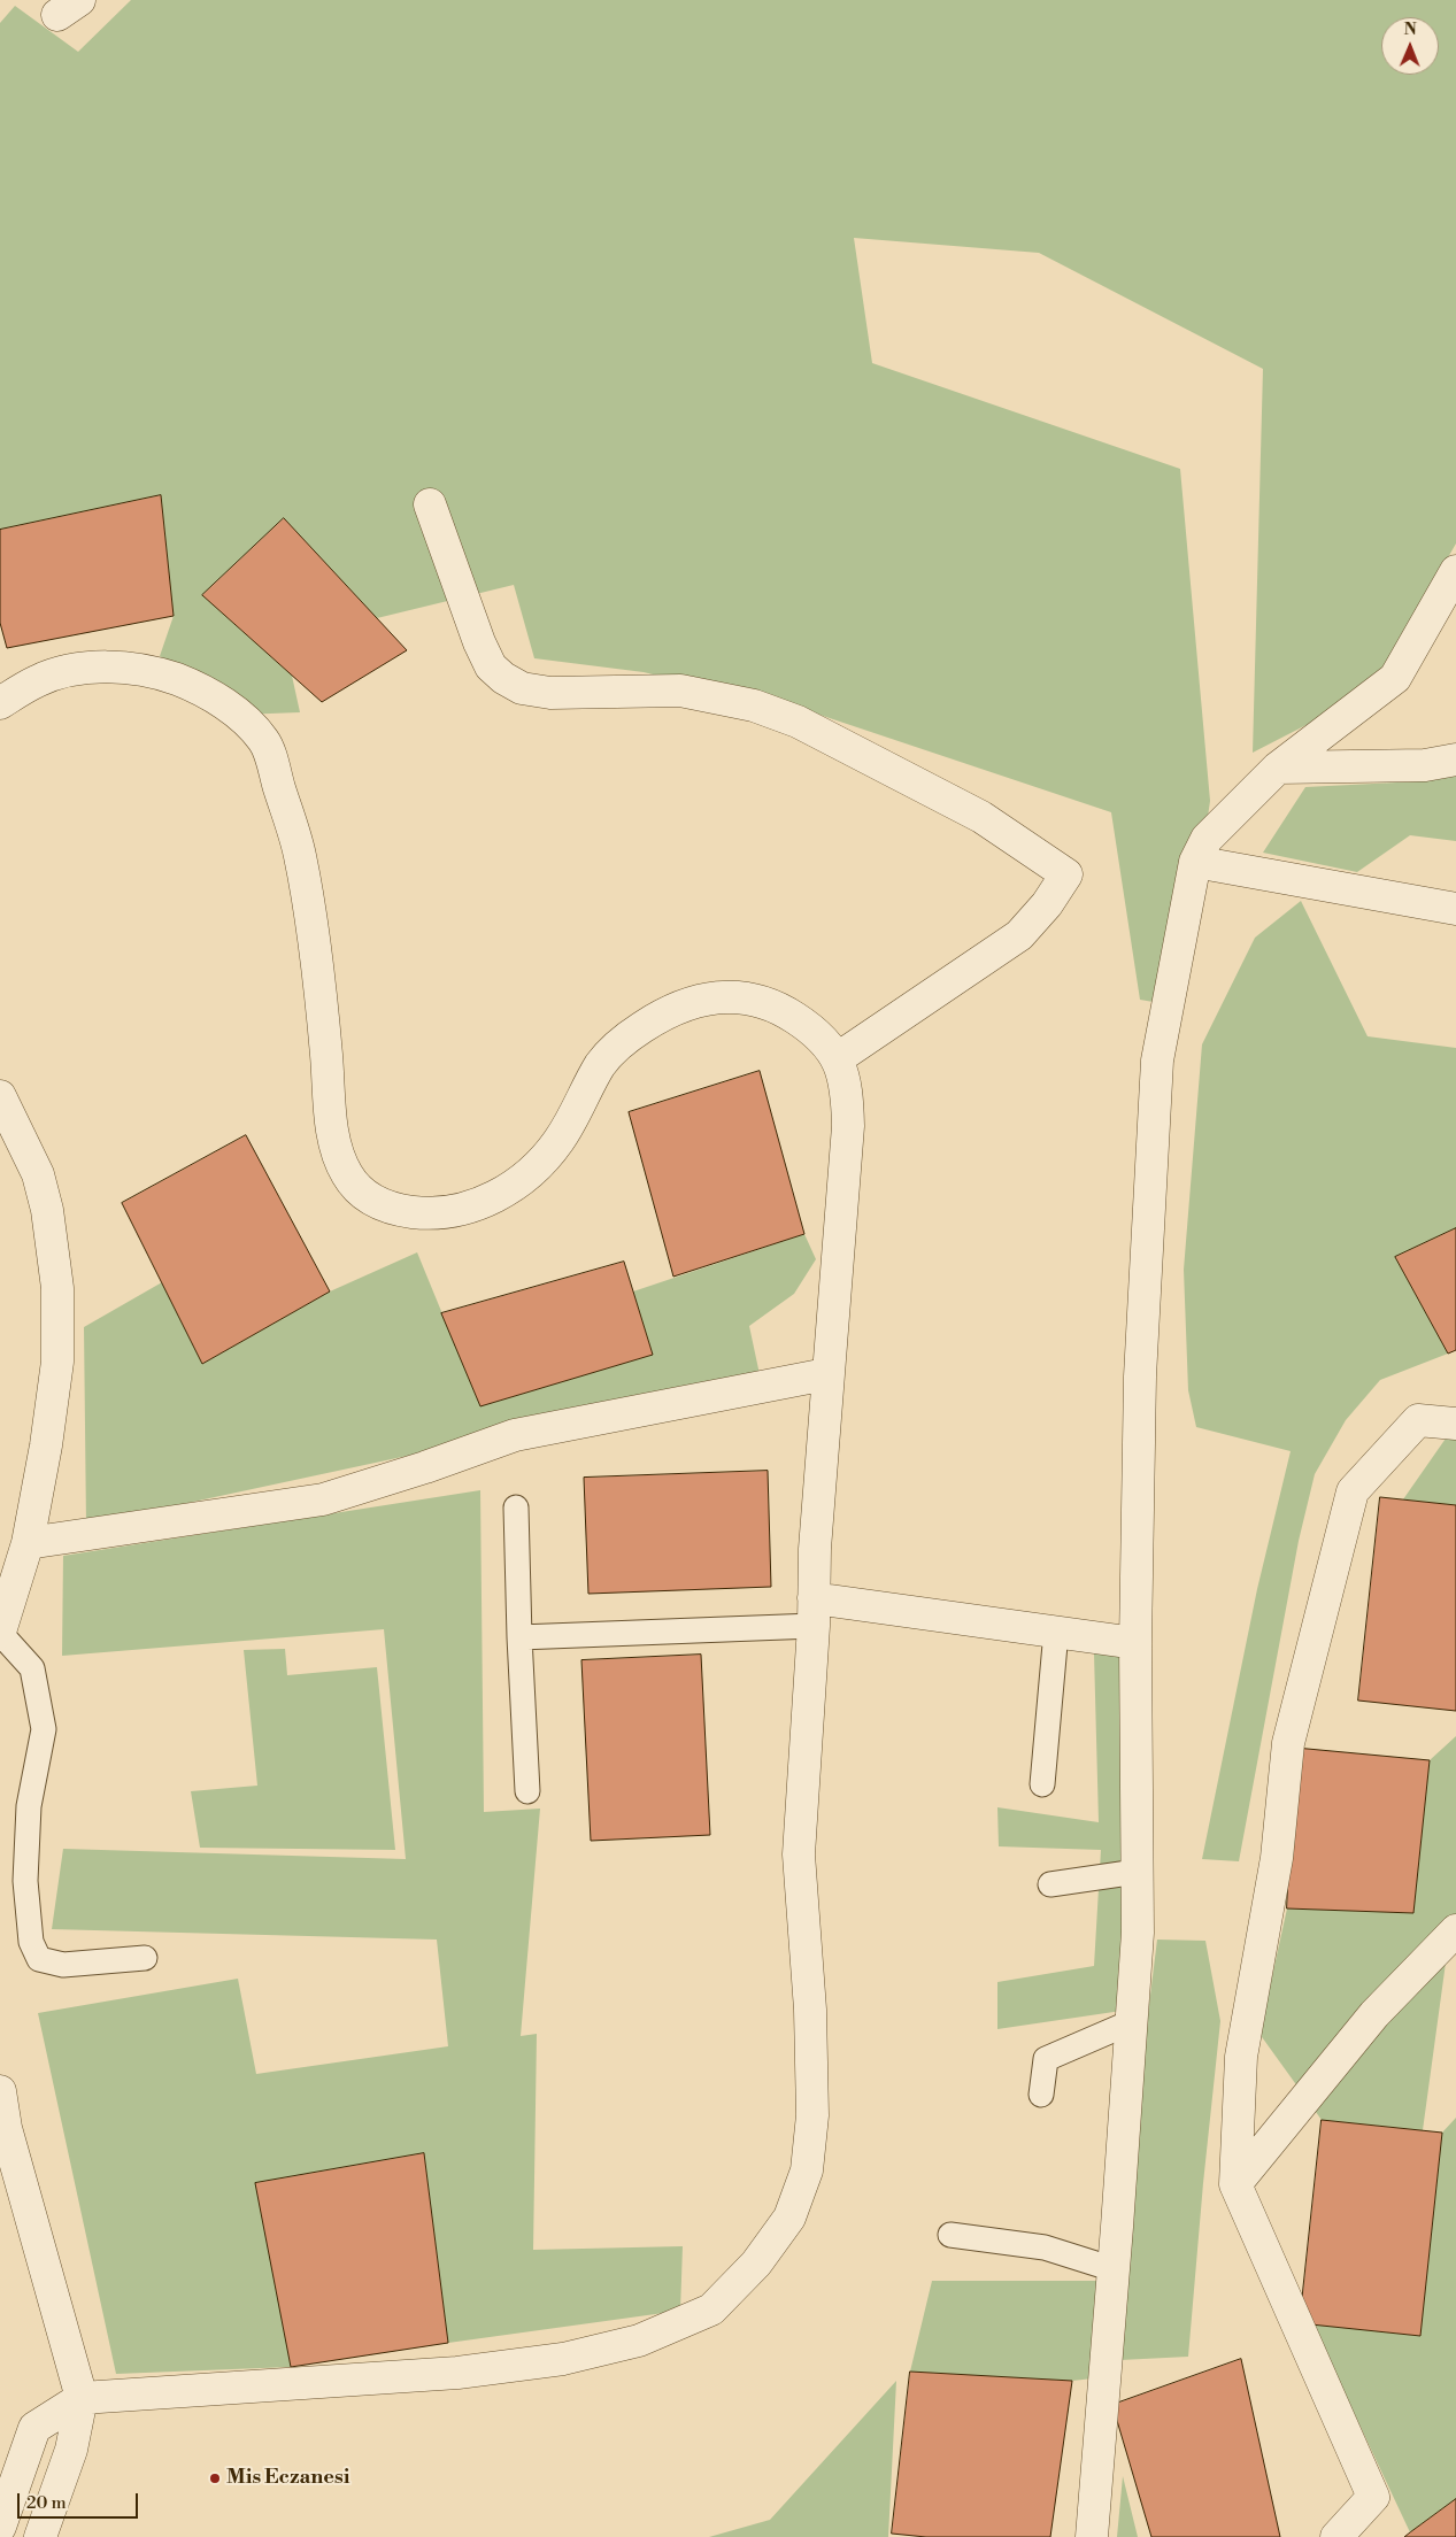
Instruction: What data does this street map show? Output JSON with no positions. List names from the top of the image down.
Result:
{
  "places": ["Mis Eczanesi"],
  "scale_bar": "20 m",
  "north": "top"
}
